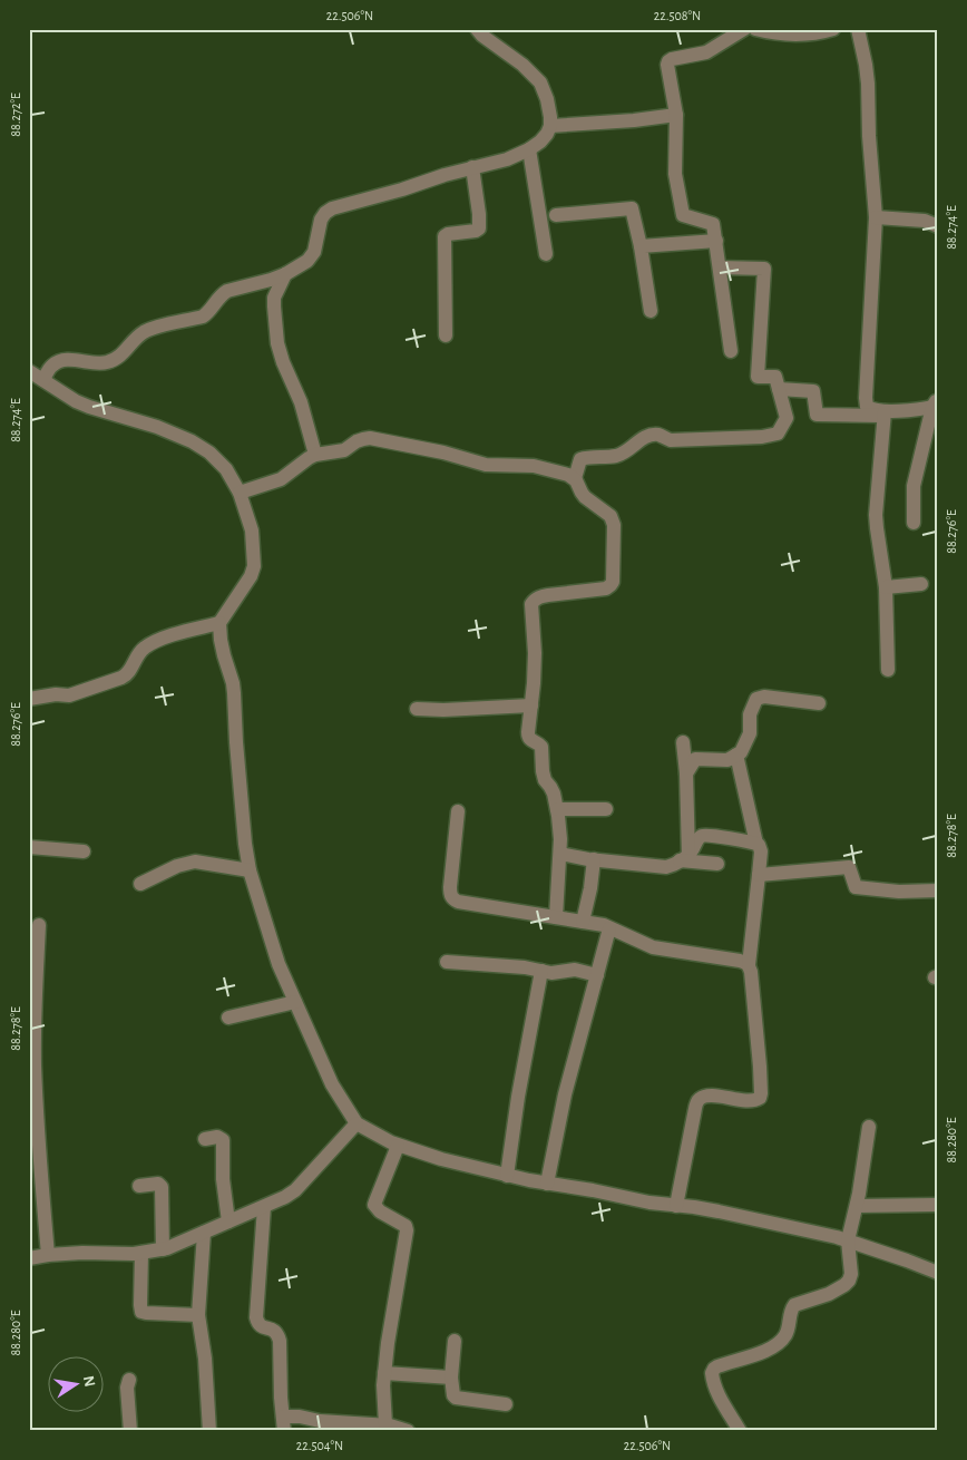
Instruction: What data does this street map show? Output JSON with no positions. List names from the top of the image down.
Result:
{
  "north": "right",
  "coordinates": [
    "22.506°N",
    "22.508°N",
    "88.272°E",
    "88.274°E",
    "88.276°E",
    "88.278°E",
    "88.280°E",
    "22.504°N"
  ]
}
